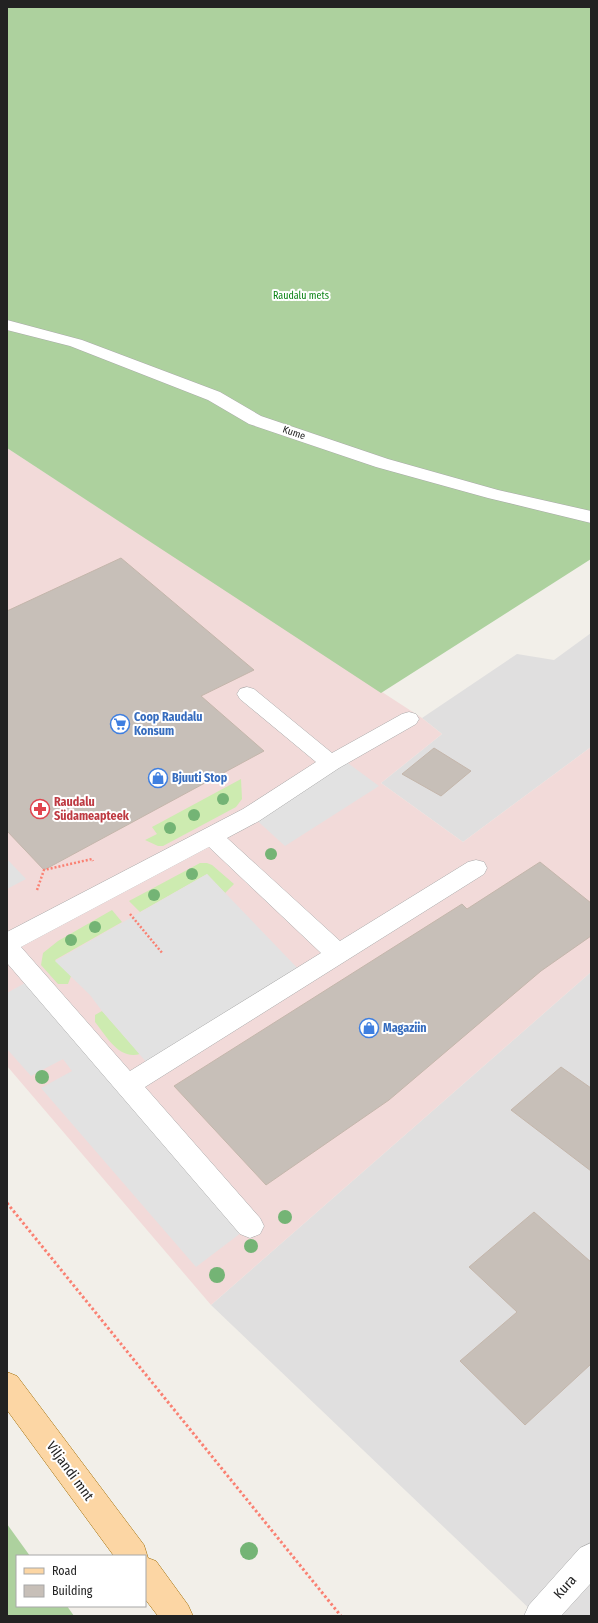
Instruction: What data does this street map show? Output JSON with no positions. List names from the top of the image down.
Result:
{
  "streets": {
    "main road": ["Viljandi mnt"],
    "street": ["Kume", "Kura"]
  },
  "parks": ["Raudalu mets"],
  "places": {
    "supermarket": ["Coop Raudalu Konsum"],
    "shop": ["Bjuuti Stop", "Magaziin"],
    "pharmacy": ["Raudalu Südameapteek"]
  },
  "legend": ["Road", "Building"]
}
